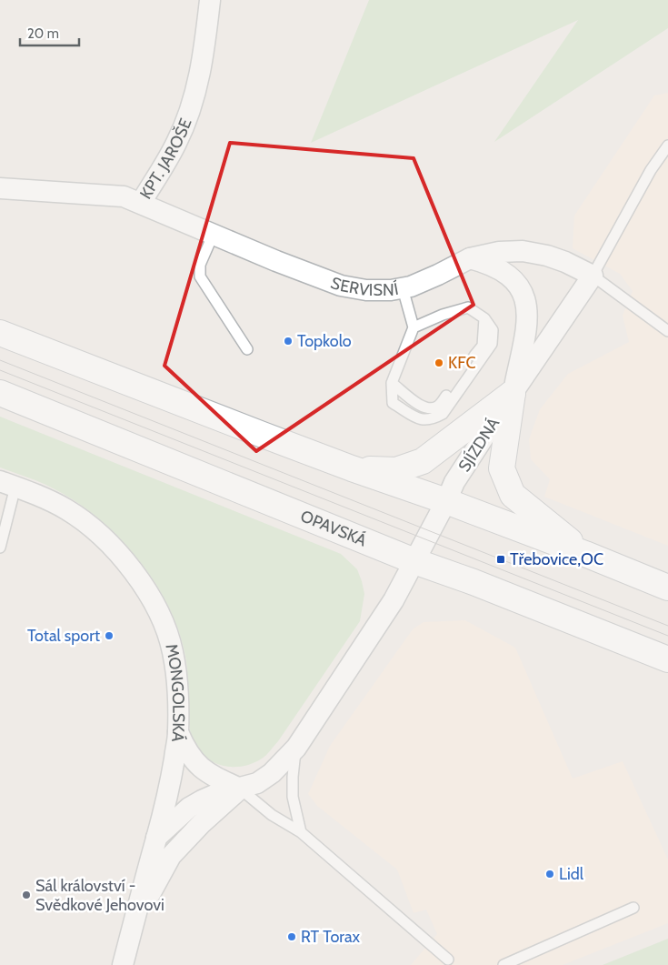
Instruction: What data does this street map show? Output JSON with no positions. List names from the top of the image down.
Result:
{
  "streets": {
    "main road": ["OPAVSKÁ"],
    "street": [
      "KPT. JAROŠE",
      "SERVISNÍ",
      "SJÍZDNÁ",
      "MONGOLSKÁ"
    ]
  },
  "crossings": [
    ["KPT. JAROŠE", "SERVISNÍ"],
    ["SERVISNÍ", "SJÍZDNÁ"],
    ["SJÍZDNÁ", "OPAVSKÁ"]
  ],
  "places": {
    "other": [
      "Topkolo",
      "KFC",
      "Total sport",
      "Lidl",
      "Sál království - Svědkové Jehovovi",
      "RT Torax"
    ],
    "transit": ["Třebovice,OC"]
  },
  "scale_bar": "20 m"
}
